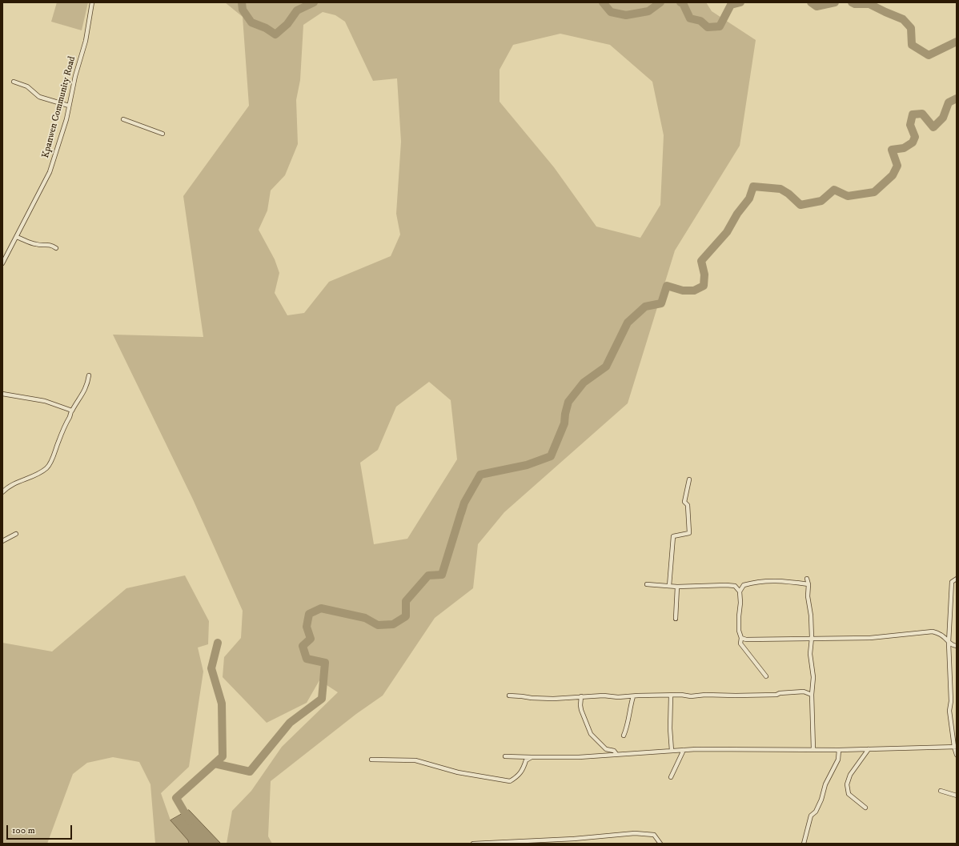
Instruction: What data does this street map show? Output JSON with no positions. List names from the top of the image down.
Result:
{
  "streets": {
    "street": ["Kpanwen Community Road"]
  },
  "scale_bar": "100 m"
}
